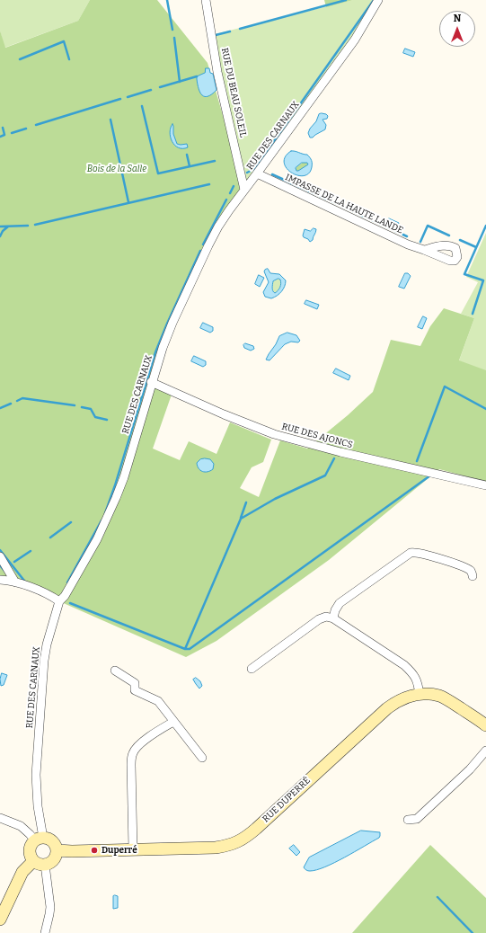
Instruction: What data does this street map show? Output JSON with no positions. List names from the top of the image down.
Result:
{
  "streets": {
    "street": [
      "RUE DU BEAU SOLEIL",
      "RUE DES CARNAUX",
      "IMPASSE DE LA HAUTE LANDE",
      "RUE DES AJONCS",
      "RUE DUPERRÉ"
    ]
  },
  "crossings": [
    ["RUE DU BEAU SOLEIL", "RUE DES CARNAUX"],
    ["RUE DES CARNAUX", "IMPASSE DE LA HAUTE LANDE"],
    ["RUE DES CARNAUX", "RUE DES AJONCS"],
    ["RUE DES CARNAUX", "RUE DUPERRÉ"]
  ],
  "parks": ["Bois de la Salle"],
  "places": ["Duperré"],
  "north": "top"
}
